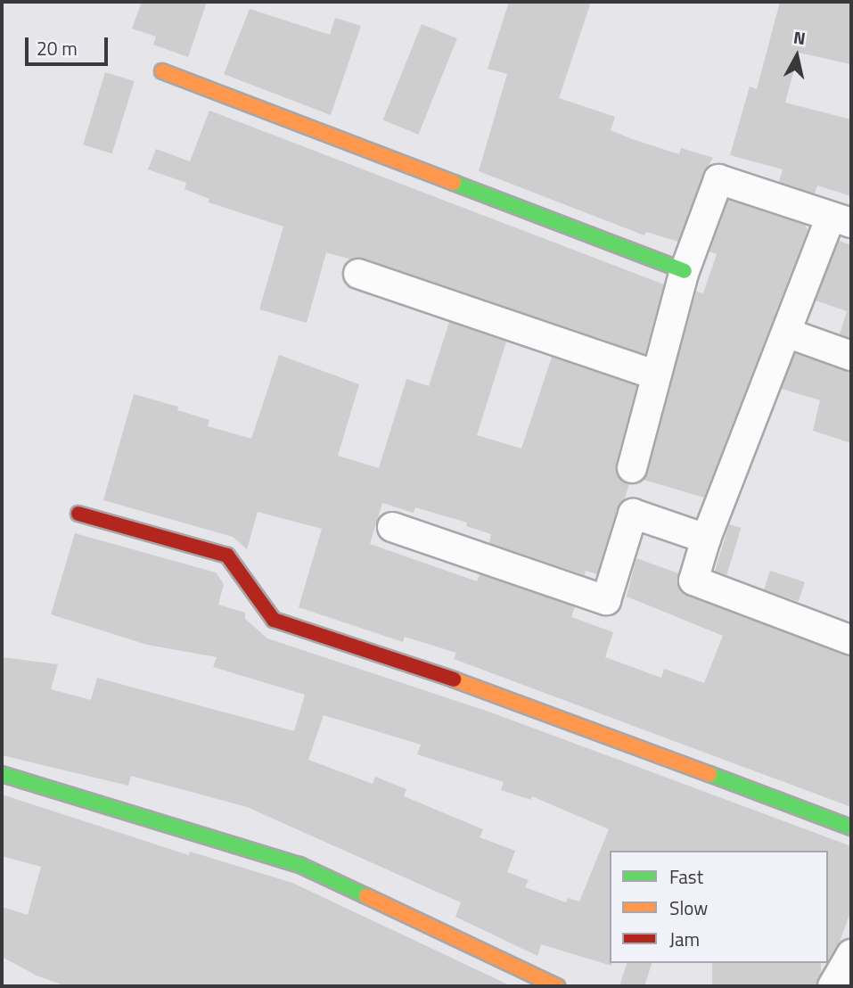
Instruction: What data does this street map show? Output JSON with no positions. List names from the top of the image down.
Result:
{
  "legend": ["Fast", "Slow", "Jam"],
  "scale_bar": "20 m",
  "north": "top"
}
